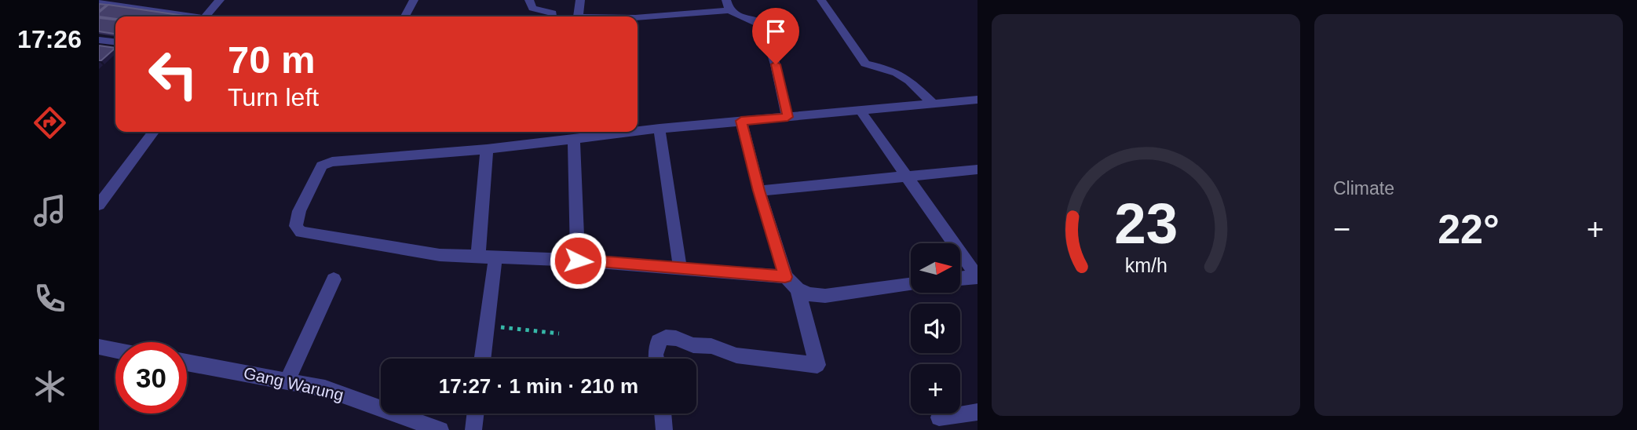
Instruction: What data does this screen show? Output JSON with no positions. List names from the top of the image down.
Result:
{
  "streets": {
    "street": ["Gang Warung"]
  },
  "north": "right",
  "page": {
    "tabs": "17:26",
    "tile": "Climate",
    "turn": ["70 m", "Turn left"],
    "heat": ["−", "22°", "+"],
    "map_buttons": "+",
    "limit": "30",
    "trip": "17:27 · 1 min · 210 m",
    "gauge": ["23", "km/h"]
  }
}
